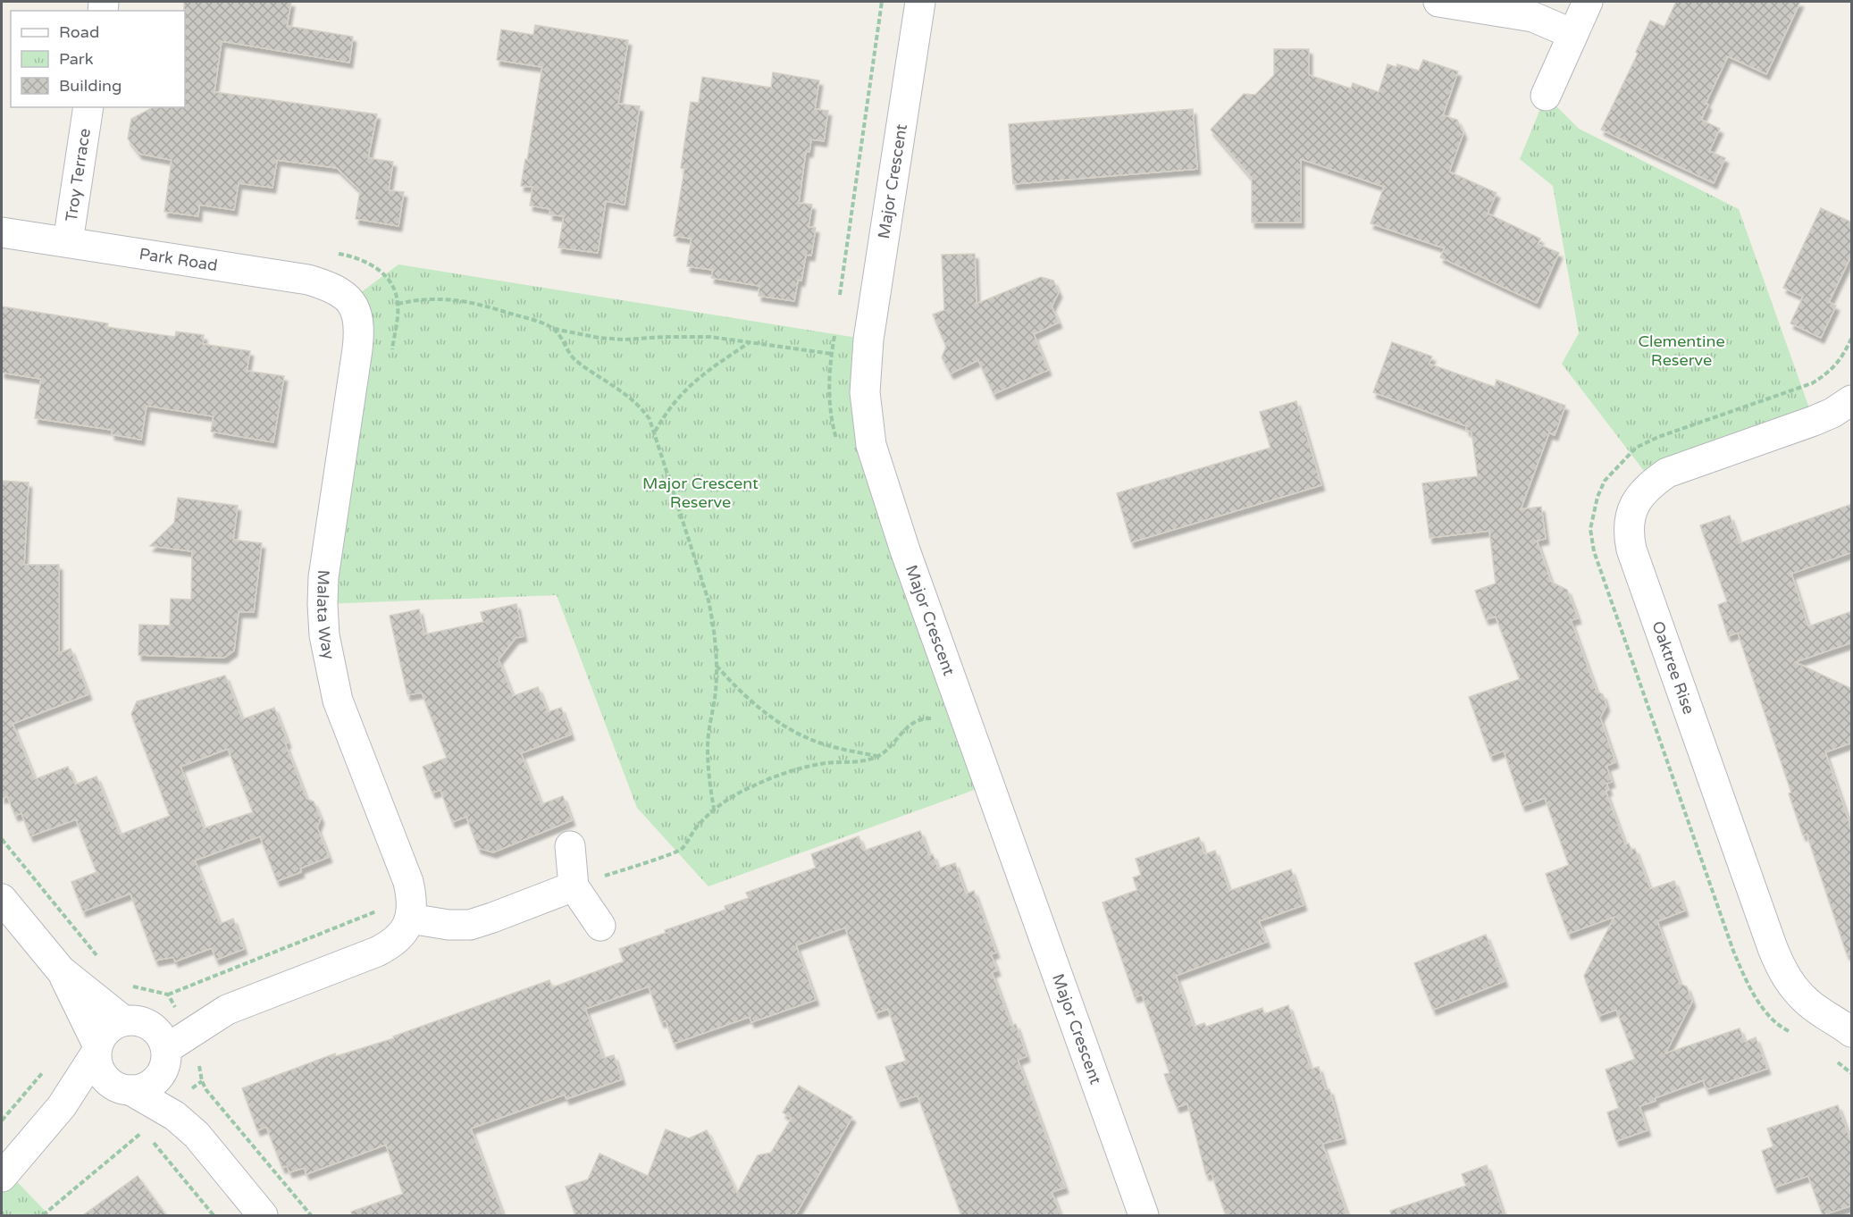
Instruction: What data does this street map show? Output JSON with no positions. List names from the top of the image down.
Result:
{
  "streets": {
    "street": [
      "Troy Terrace",
      "Major Crescent",
      "Park Road",
      "Malata Way",
      "Oaktree Rise"
    ]
  },
  "crossings": [
    ["Troy Terrace", "Park Road"],
    ["Park Road", "Malata Way"]
  ],
  "parks": ["Clementine Reserve", "Major Crescent Reserve"],
  "legend": ["Road", "Park", "Building"]
}
